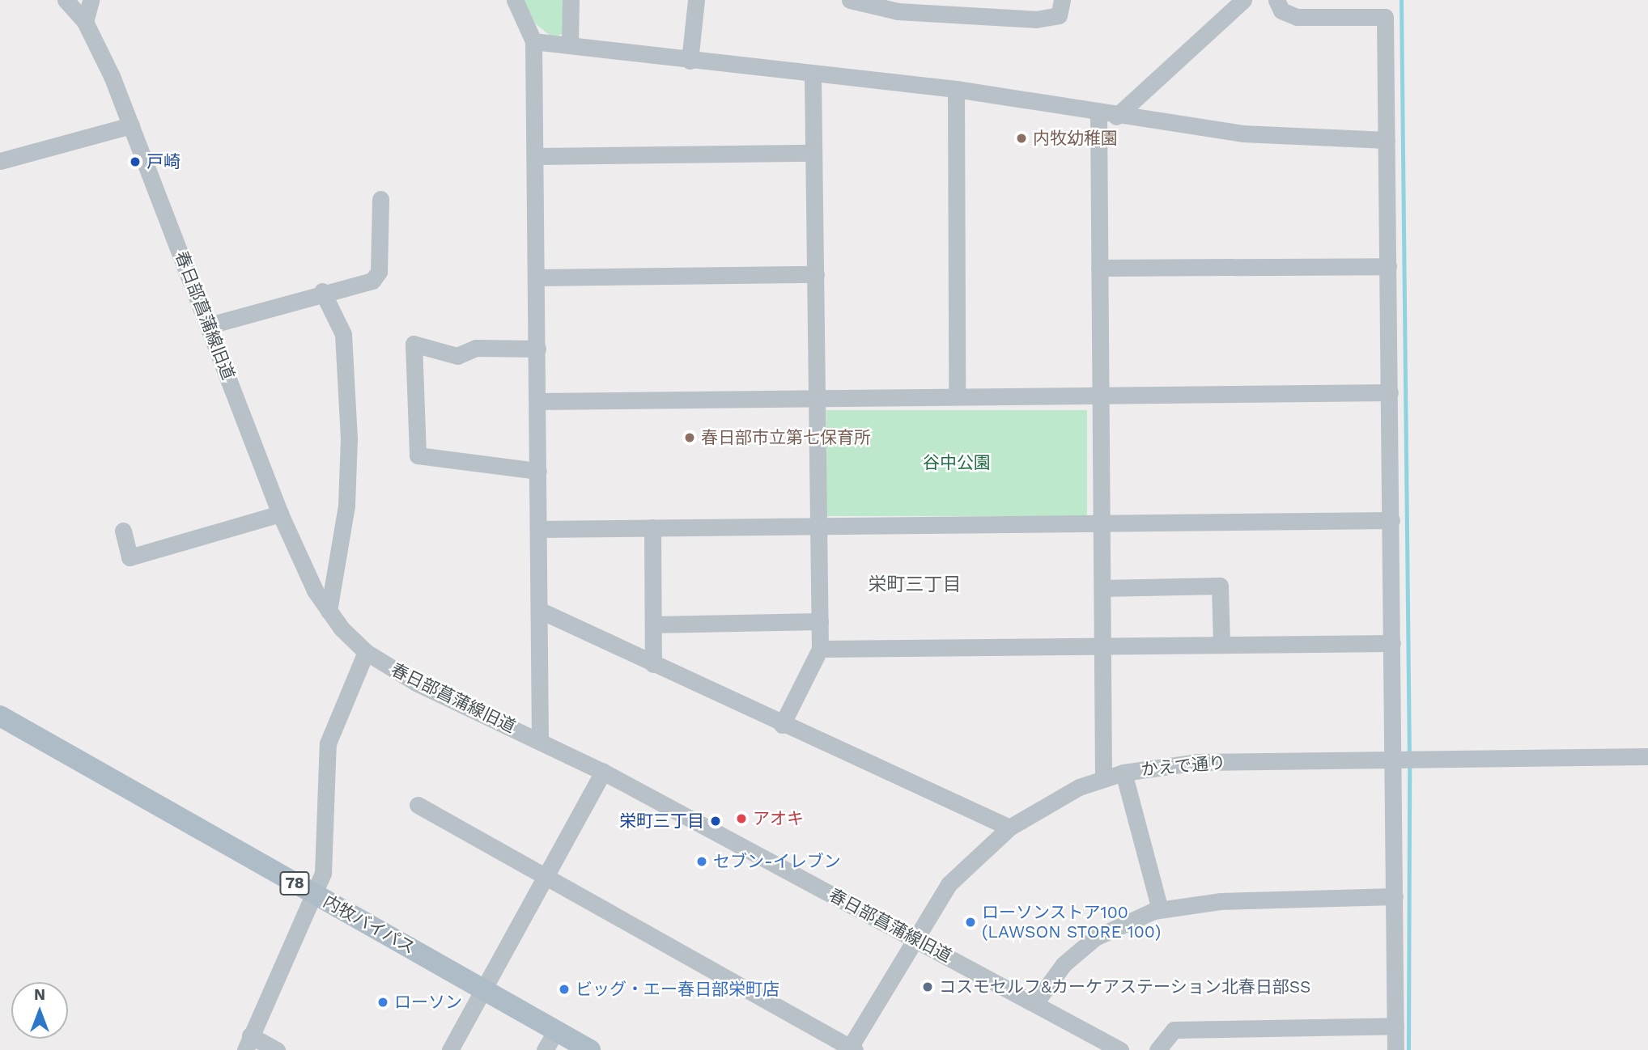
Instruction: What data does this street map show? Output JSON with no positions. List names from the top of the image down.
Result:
{
  "streets": {
    "main road": ["78", "内牧バイパス"],
    "street": ["春日部菖蒲線旧道", "かえで通り"]
  },
  "crossings": [
    ["春日部菖蒲線旧道", "かえで通り"]
  ],
  "districts": ["栄町三丁目"],
  "parks": ["谷中公園"],
  "places": [
    "内牧幼稚園",
    "戸崎",
    "春日部市立第七保育所",
    "アオキ",
    "栄町三丁目",
    "セブン-イレブン",
    "ローソンストア100 (LAWSON STORE 100)",
    "コスモセルフ&カーケアステーション北春日部SS",
    "ビッグ・エー春日部栄町店",
    "ローソン"
  ],
  "north": "top"
}
